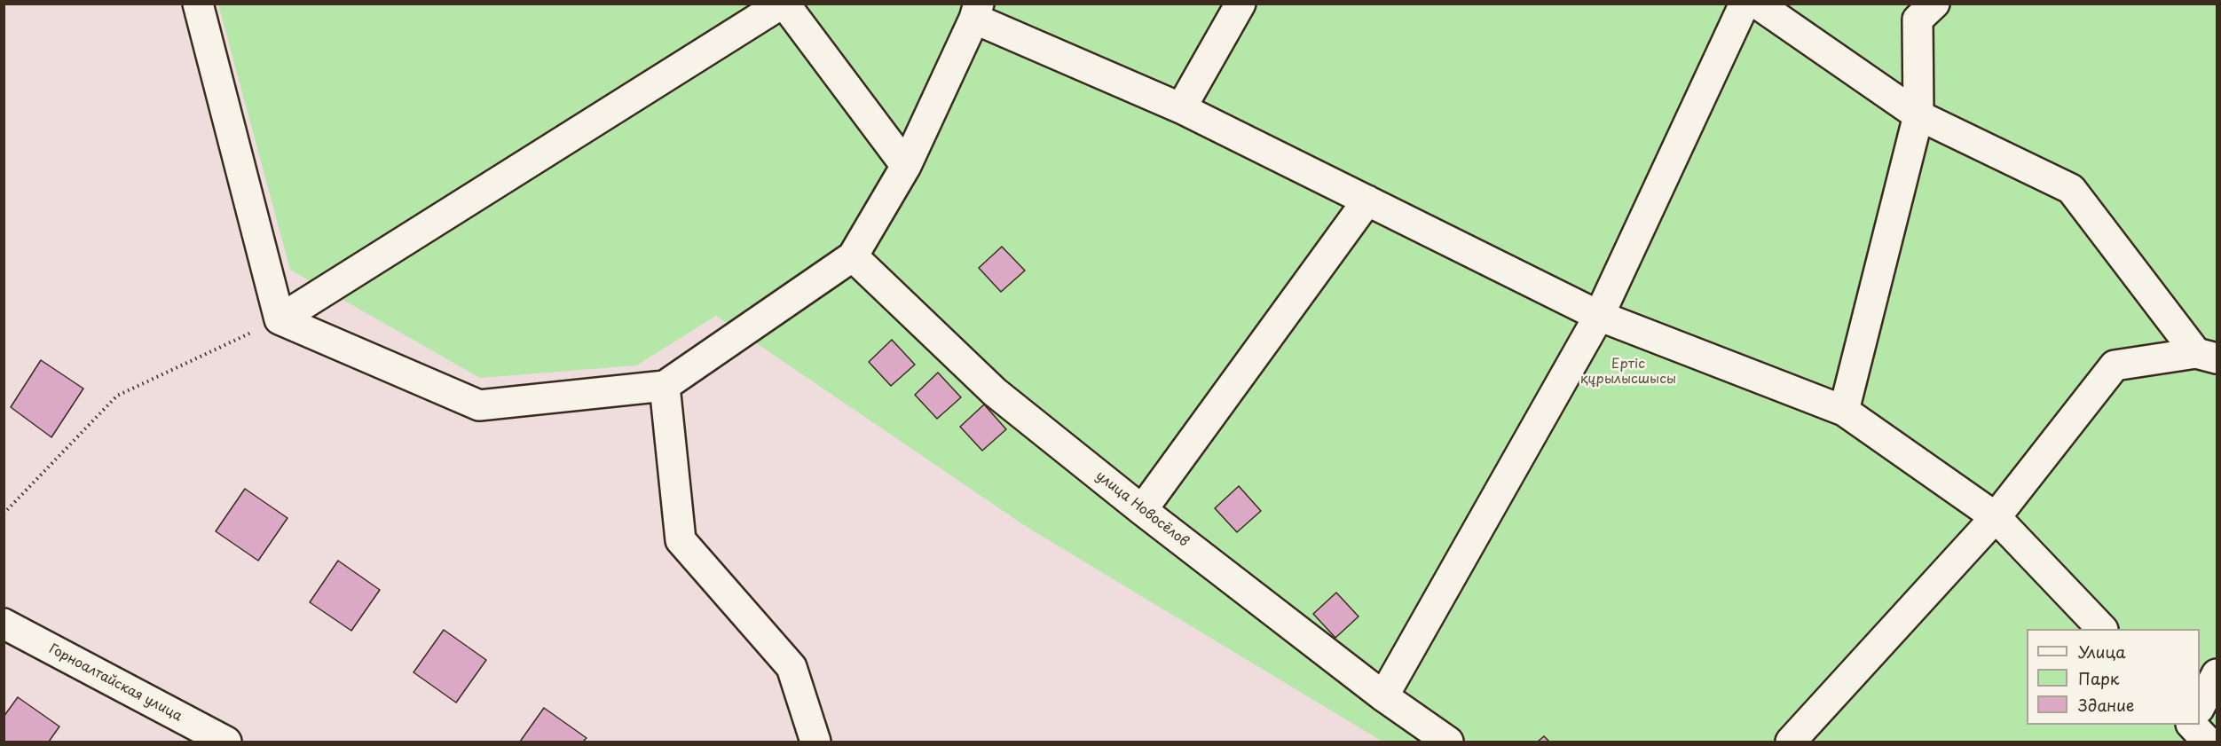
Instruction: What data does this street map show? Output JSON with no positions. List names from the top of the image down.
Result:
{
  "streets": {
    "street": ["улица Новосёлов", "Горноалтайская улица"]
  },
  "parks": ["Ертіс құрылысшысы"],
  "legend": ["Улица", "Парк", "Здание"]
}
